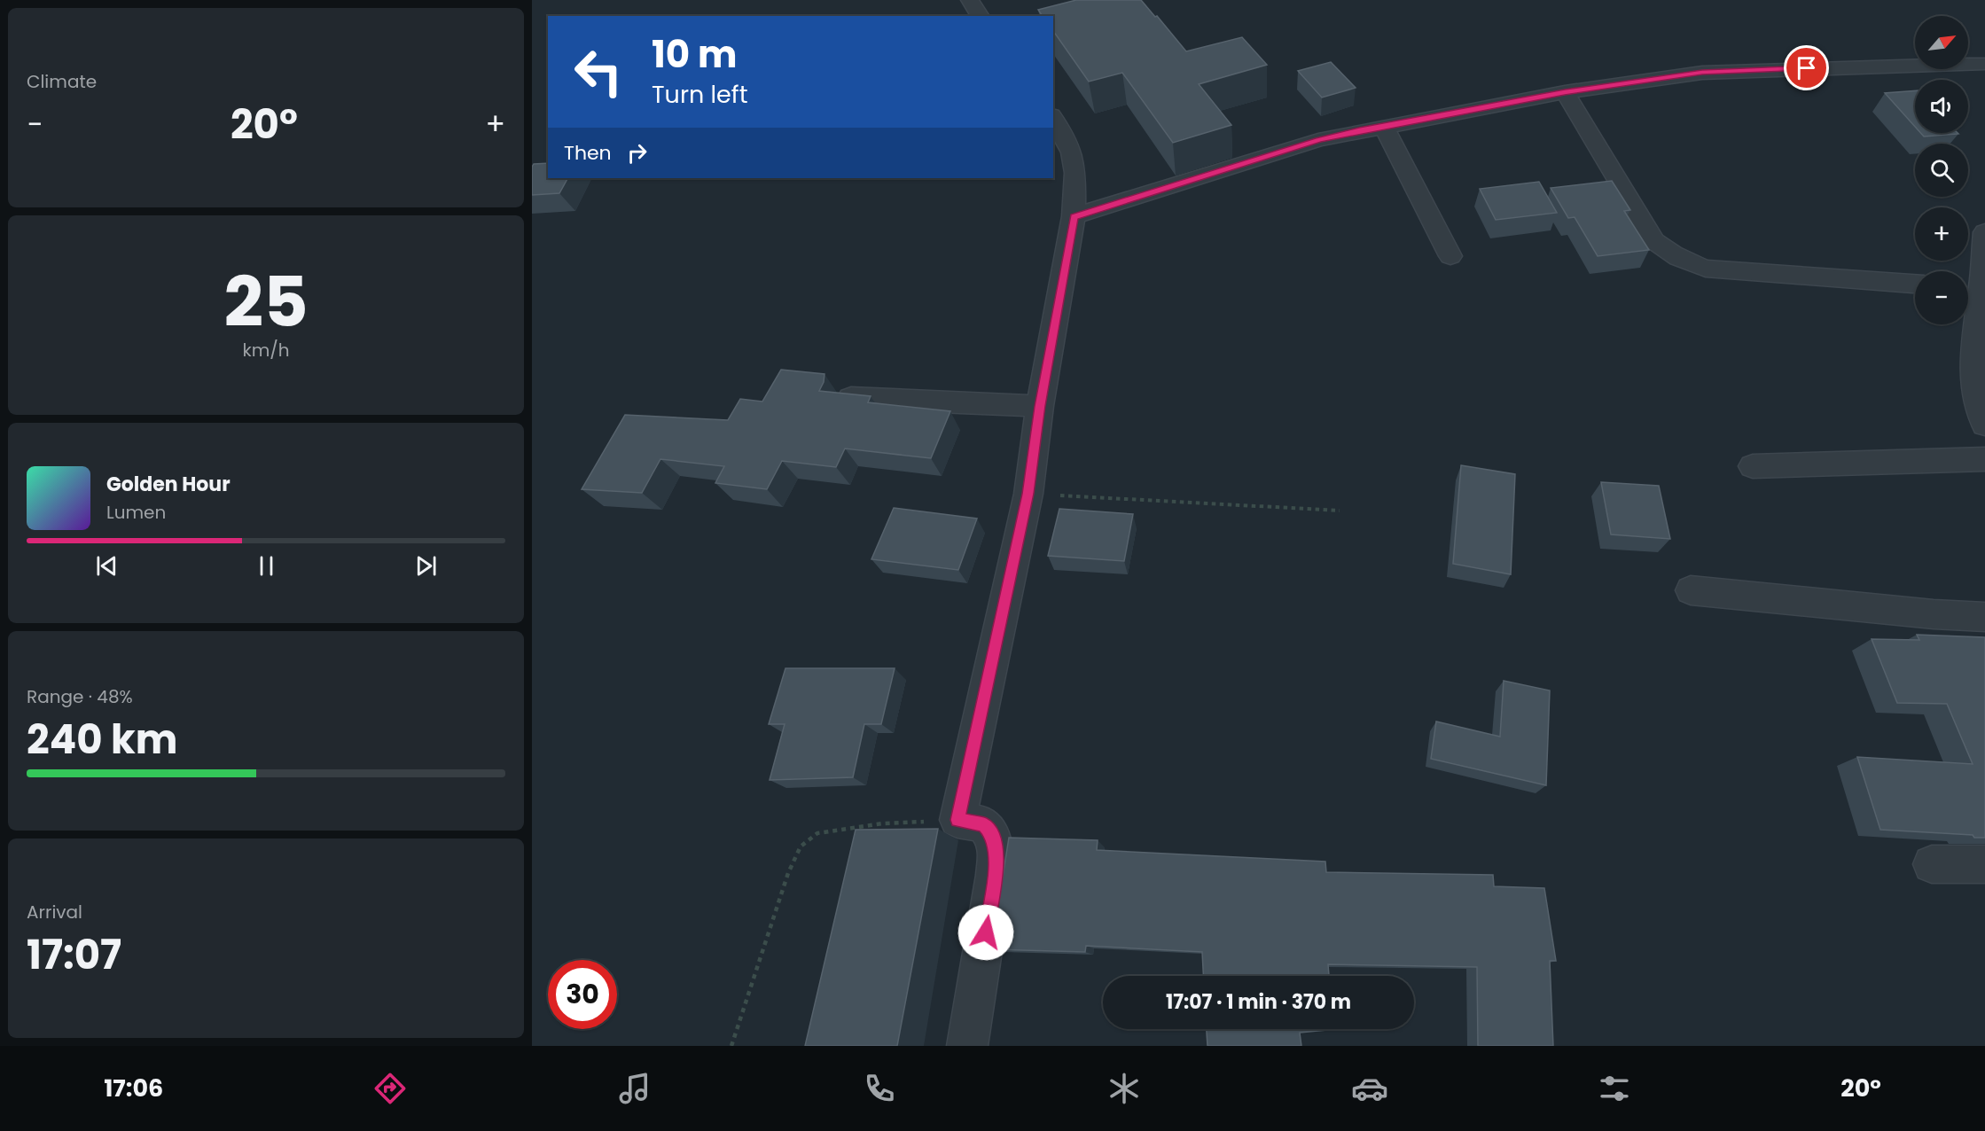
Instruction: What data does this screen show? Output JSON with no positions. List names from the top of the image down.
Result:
{
  "north": "top right",
  "page": {
    "tile": [
      "Climate",
      ["25", "km/h"],
      ["Range · 48%", "240 km"],
      ["Arrival", "17:07"]
    ],
    "map_buttons": ["+", "−"],
    "turn": ["10 m", "Turn left"],
    "heat": ["−", "20°", "+"],
    "then": "Then",
    "song": ["Golden Hour", "Lumen"],
    "limit": "30",
    "trip": "17:07 · 1 min · 370 m",
    "tabs": ["17:06", "20°"]
  }
}
